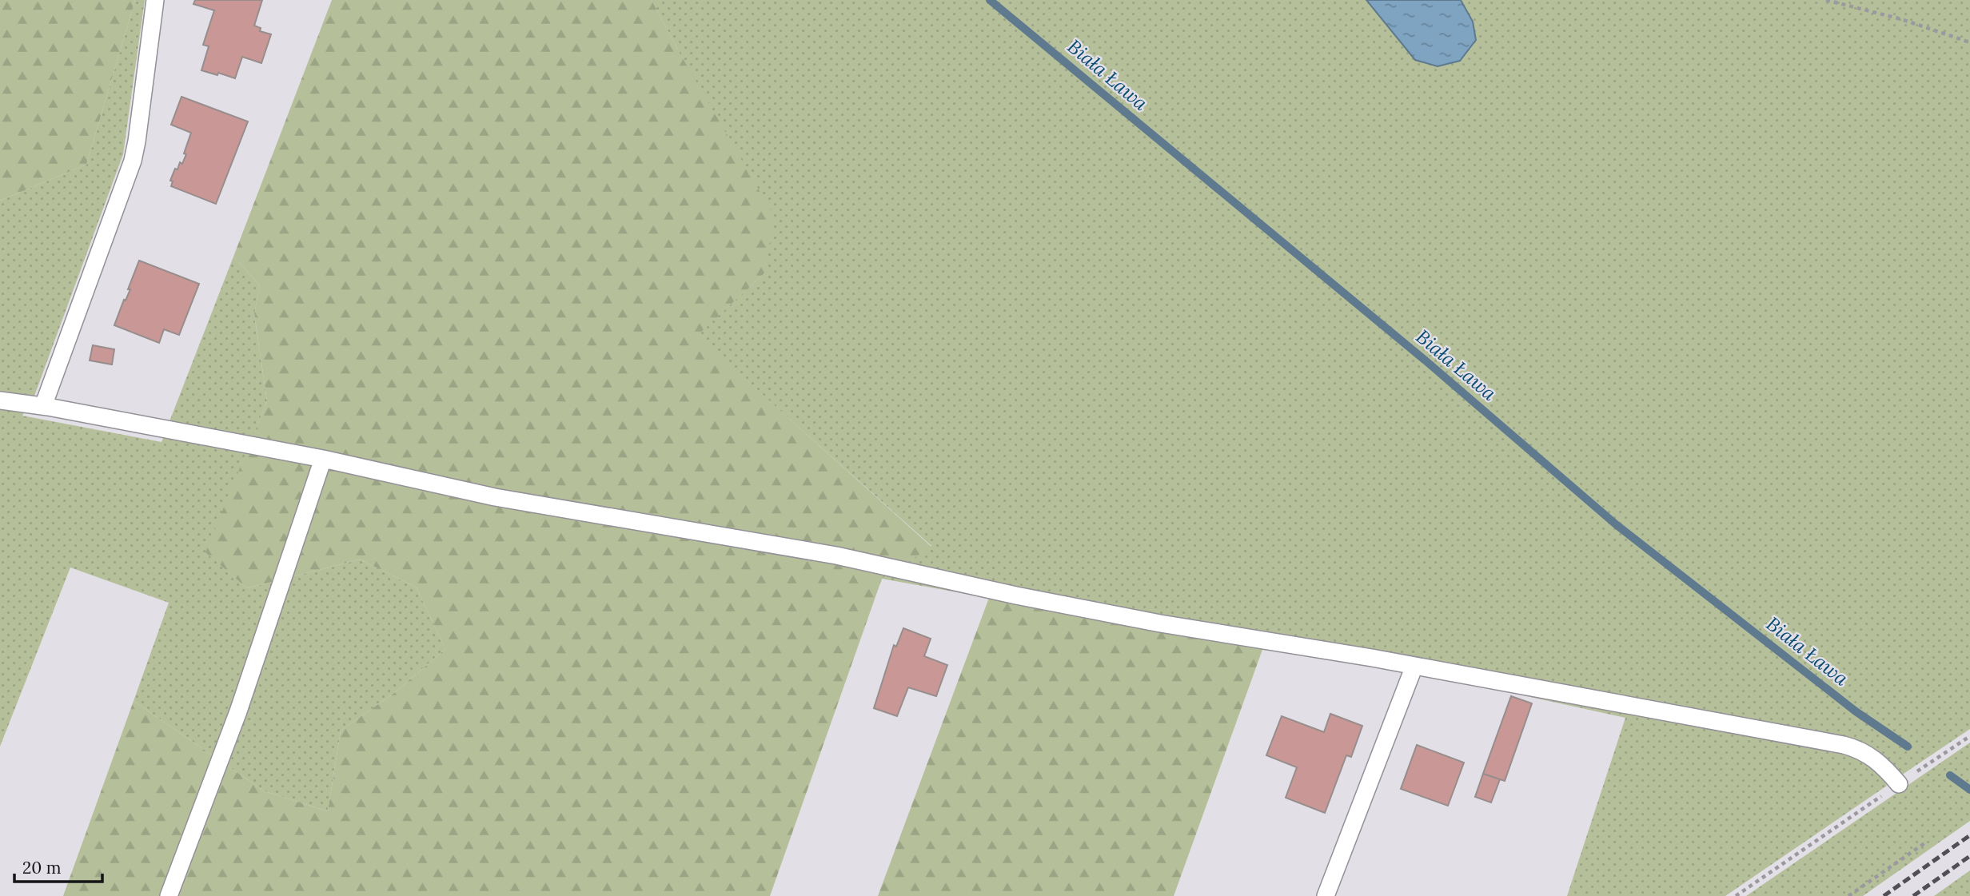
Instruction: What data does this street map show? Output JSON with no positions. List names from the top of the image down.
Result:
{
  "water": ["Biała Ława"],
  "scale_bar": "20 m"
}
